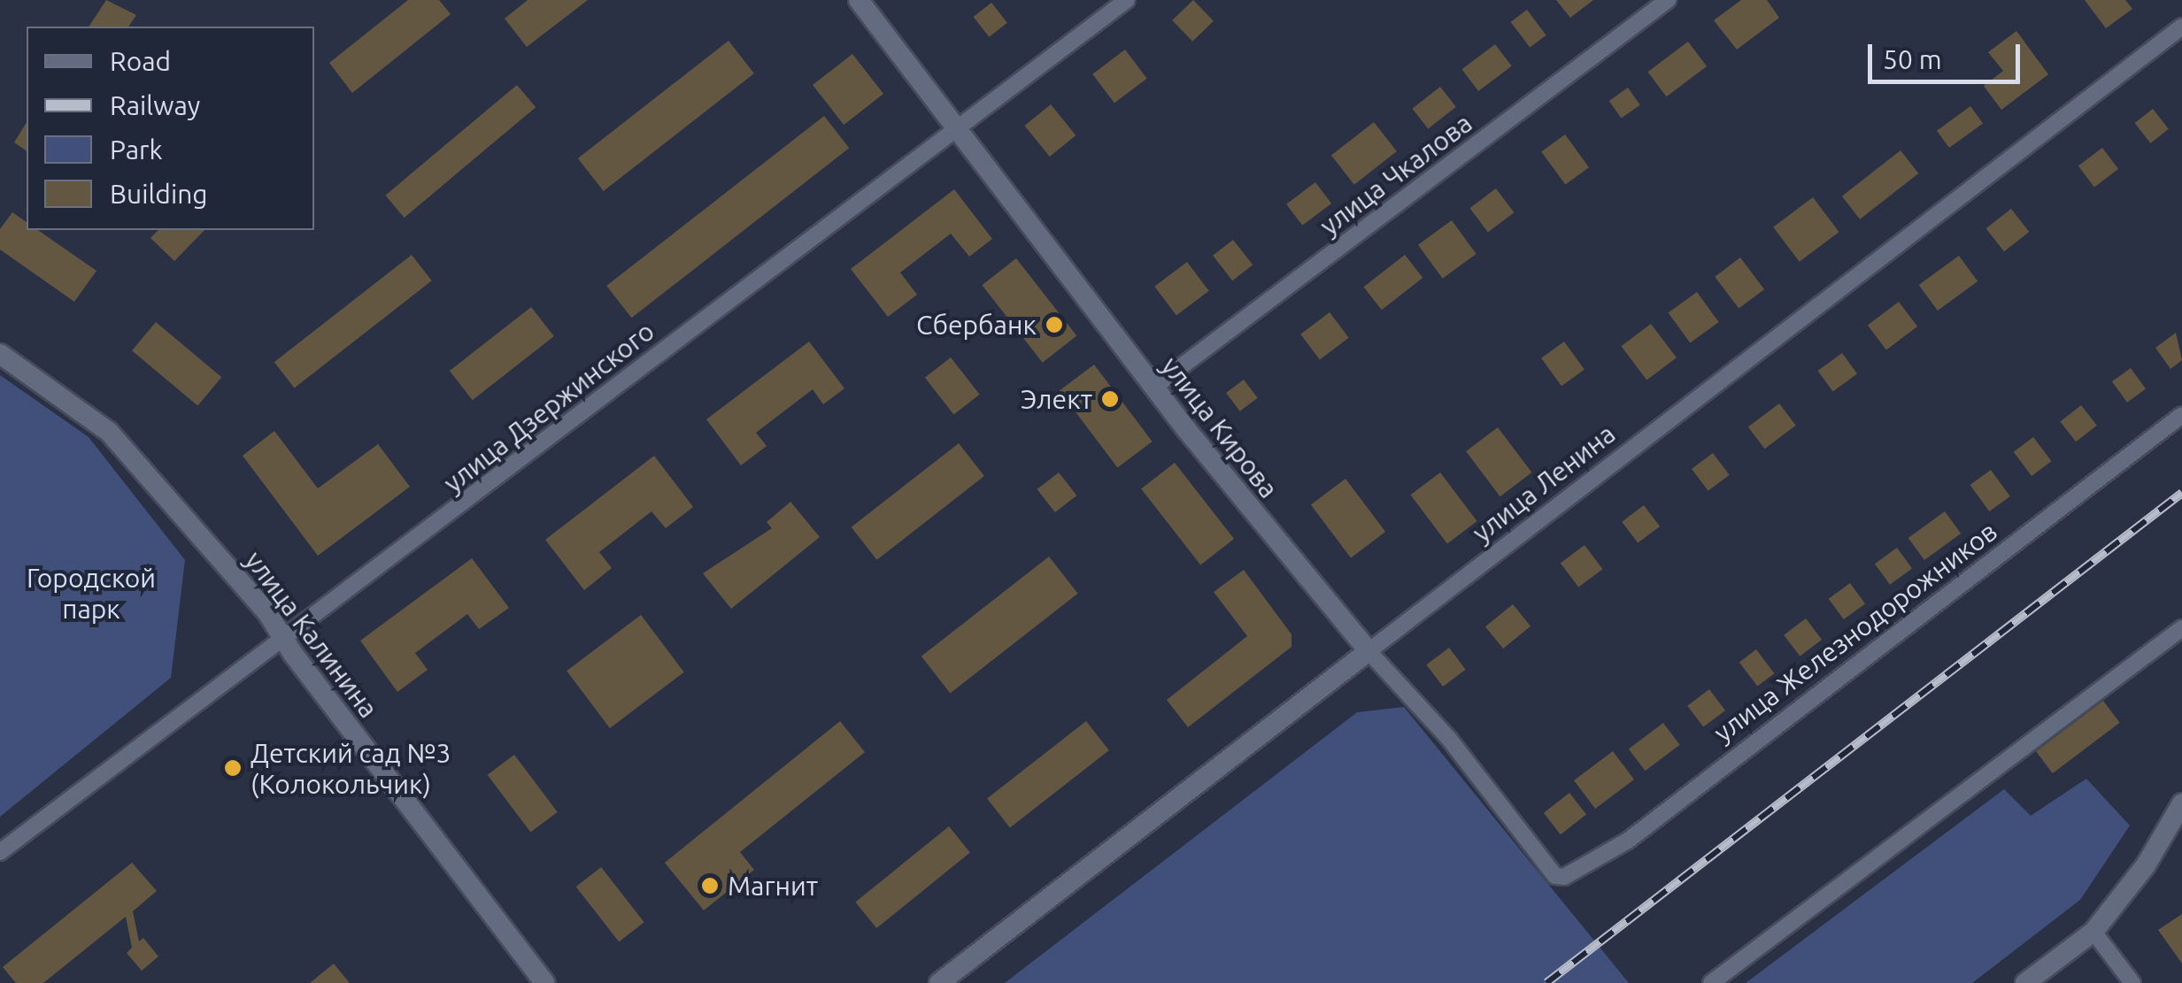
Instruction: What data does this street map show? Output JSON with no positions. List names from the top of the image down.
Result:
{
  "streets": {
    "street": [
      "улица Чкалова",
      "улица Дзержинского",
      "улица Кирова",
      "улица Ленина",
      "улица Железнодорожников",
      "улица Калинина"
    ]
  },
  "crossings": [
    ["улица Чкалова", "улица Кирова"],
    ["улица Дзержинского", "улица Кирова"],
    ["улица Дзержинского", "улица Калинина"],
    ["улица Кирова", "улица Ленина"],
    ["улица Кирова", "улица Железнодорожников"]
  ],
  "parks": ["Городской парк"],
  "places": [
    "Сбербанк",
    "Элект",
    "Детский сад №3 (Колокольчик)",
    "Магнит"
  ],
  "legend": [
    "Road",
    "Railway",
    "Park",
    "Building"
  ],
  "scale_bar": "50 m"
}
